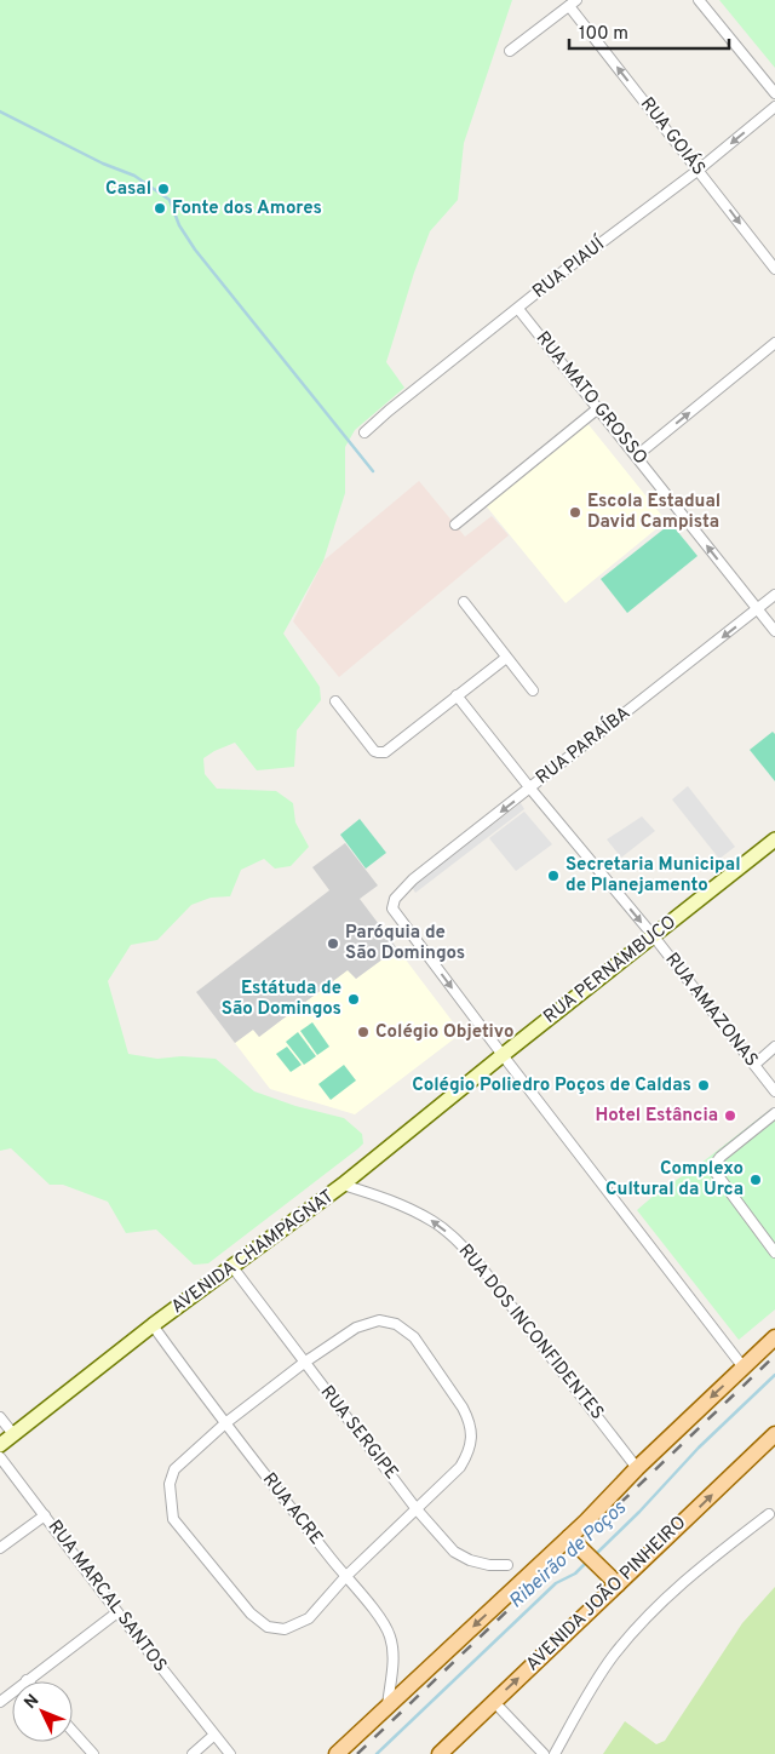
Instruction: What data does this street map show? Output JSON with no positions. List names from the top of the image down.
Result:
{
  "streets": {
    "main road": ["AVENIDA JOÃO PINHEIRO"],
    "street": [
      "RUA GOIÁS",
      "RUA PIAUÍ",
      "RUA MATO GROSSO",
      "RUA PARAÍBA",
      "RUA PERNAMBUCO",
      "RUA AMAZONAS",
      "AVENIDA CHAMPAGNAT",
      "RUA DOS INCONFIDENTES",
      "RUA SERGIPE",
      "RUA ACRE",
      "RUA MARCAL SANTOS"
    ]
  },
  "crossings": [
    ["RUA GOIÁS", "RUA PIAUÍ"],
    ["RUA PIAUÍ", "RUA MATO GROSSO"],
    ["RUA MATO GROSSO", "RUA PARAÍBA"],
    ["RUA PARAÍBA", "RUA PERNAMBUCO"],
    ["RUA PARAÍBA", "RUA AMAZONAS"],
    ["RUA PARAÍBA", "AVENIDA CHAMPAGNAT"],
    ["RUA PERNAMBUCO", "RUA AMAZONAS"],
    ["RUA PERNAMBUCO", "AVENIDA CHAMPAGNAT"],
    ["AVENIDA CHAMPAGNAT", "RUA DOS INCONFIDENTES"],
    ["AVENIDA CHAMPAGNAT", "RUA SERGIPE"],
    ["AVENIDA CHAMPAGNAT", "RUA ACRE"]
  ],
  "one_way": ["RUA MATO GROSSO", "RUA AMAZONAS", "RUA DOS INCONFIDENTES"],
  "water": ["Ribeirão de Poços"],
  "places": [
    "Casal",
    "Fonte dos Amores",
    "Escola Estadual David Campista",
    "Secretaria Municipal de Planejamento",
    "Paróquia de São Domingos",
    "Estátuda de São Domingos",
    "Colégio Objetivo",
    "Colégio Poliedro Poços de Caldas",
    "Hotel Estância",
    "Complexo Cultural da Urca"
  ],
  "scale_bar": "100 m",
  "north": "top left"
}
